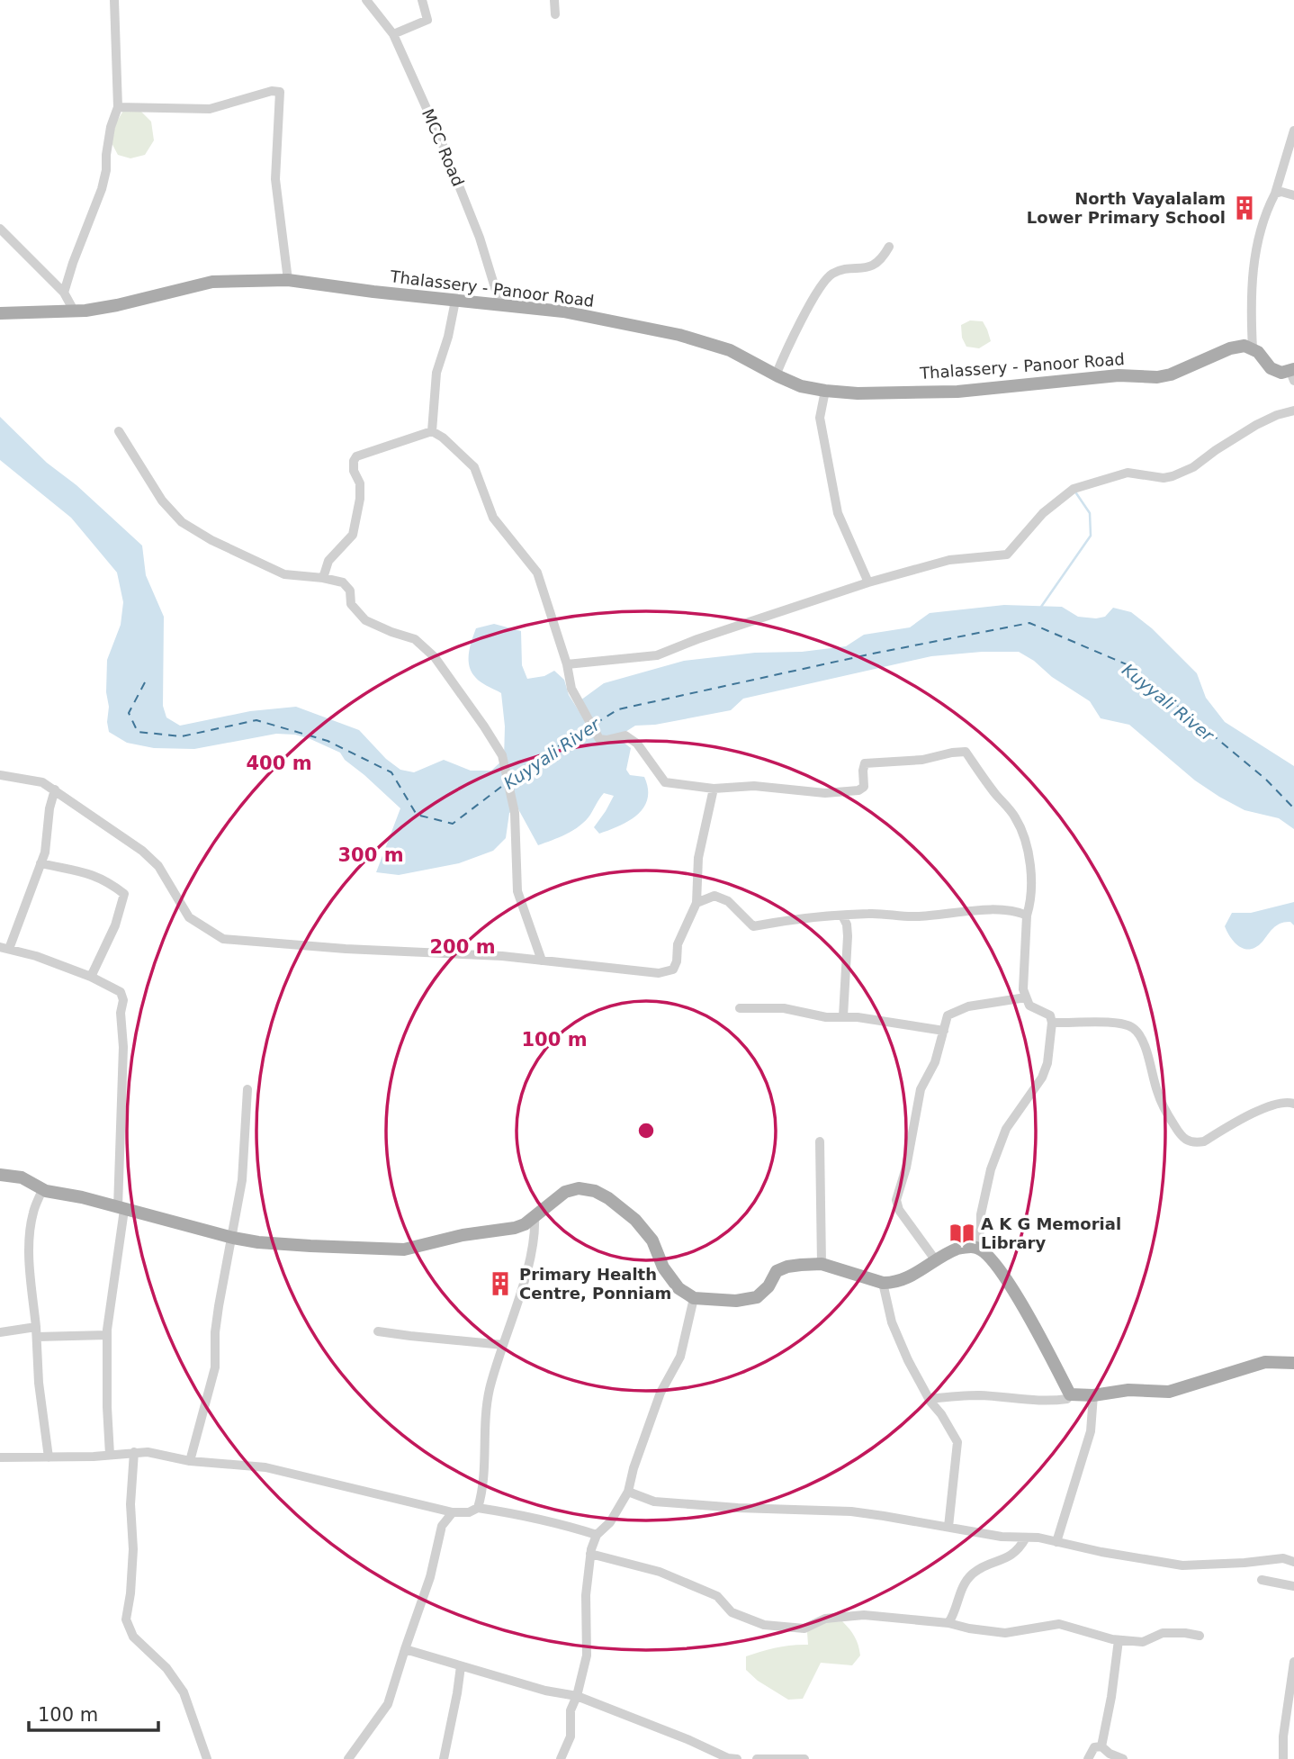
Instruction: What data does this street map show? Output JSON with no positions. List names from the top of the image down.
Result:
{
  "streets": {
    "main road": ["Thalassery - Panoor Road"],
    "street": ["MCC Road"]
  },
  "crossings": [
    ["MCC Road", "Thalassery - Panoor Road"]
  ],
  "water": ["Kuyyali River"],
  "places": {
    "building": ["North Vayalalam Lower Primary School", "Primary Health Centre, Ponniam"],
    "library": ["A K G Memorial Library"]
  },
  "scale_bar": "100 m",
  "rings": [
    "400 m",
    "300 m",
    "200 m",
    "100 m"
  ]
}
